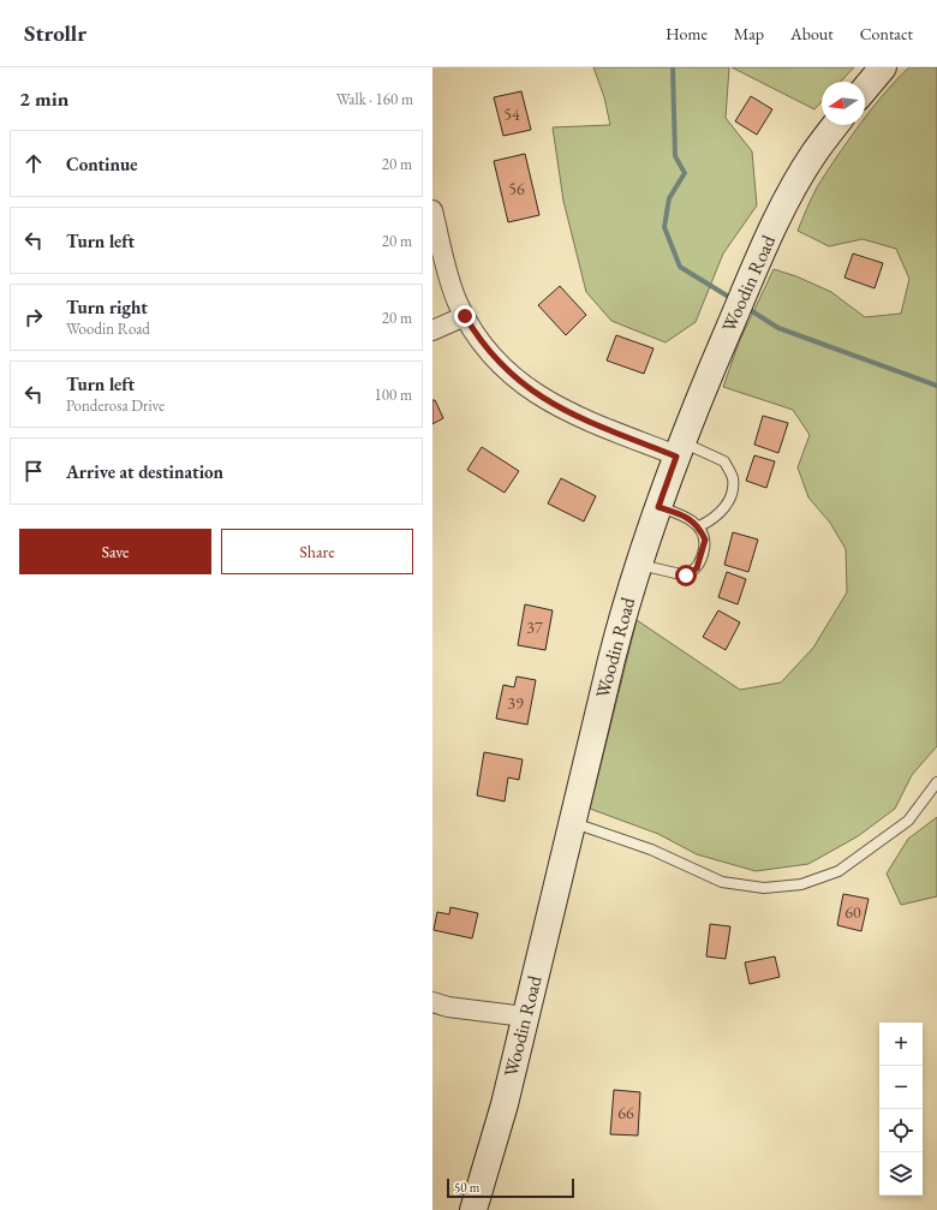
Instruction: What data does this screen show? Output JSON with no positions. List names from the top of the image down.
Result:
{
  "streets": {
    "street": ["Woodin Road"]
  },
  "house_numbers": [
    "54",
    "56",
    "37",
    "39",
    "60",
    "66"
  ],
  "scale_bar": "50 m",
  "north": "left",
  "page": {
    "header": "Strollr",
    "nav": [
      "Home",
      "Map",
      "About",
      "Contact"
    ],
    "heading": ["2 min", "Walk · 160 m"],
    "list": [
      ["Continue", "20 m"],
      ["Turn left", "20 m"],
      ["Turn right", "Woodin Road", "20 m"],
      ["Turn left", "Ponderosa Drive", "100 m"],
      "Arrive at destination"
    ],
    "buttons": ["Save", "Share"],
    "map_buttons": ["+", "−"],
    "scale": "50 m"
  }
}
